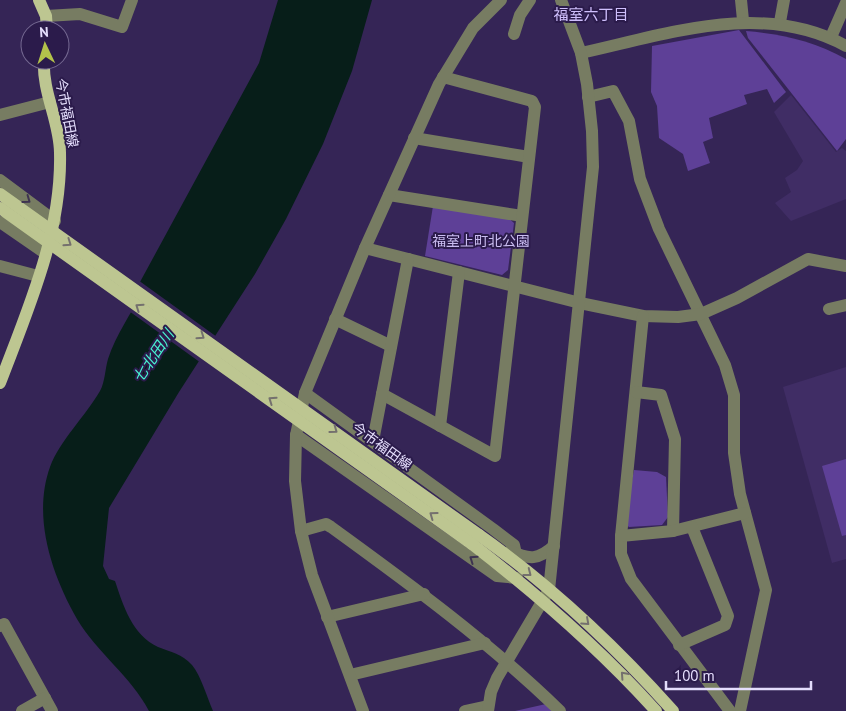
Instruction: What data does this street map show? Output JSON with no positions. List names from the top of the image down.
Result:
{
  "streets": {
    "main road": ["今市福田線"]
  },
  "districts": ["福室六丁目"],
  "water": ["七北田川"],
  "parks": ["福室上町北公園"],
  "scale_bar": "100 m",
  "north": "top"
}
